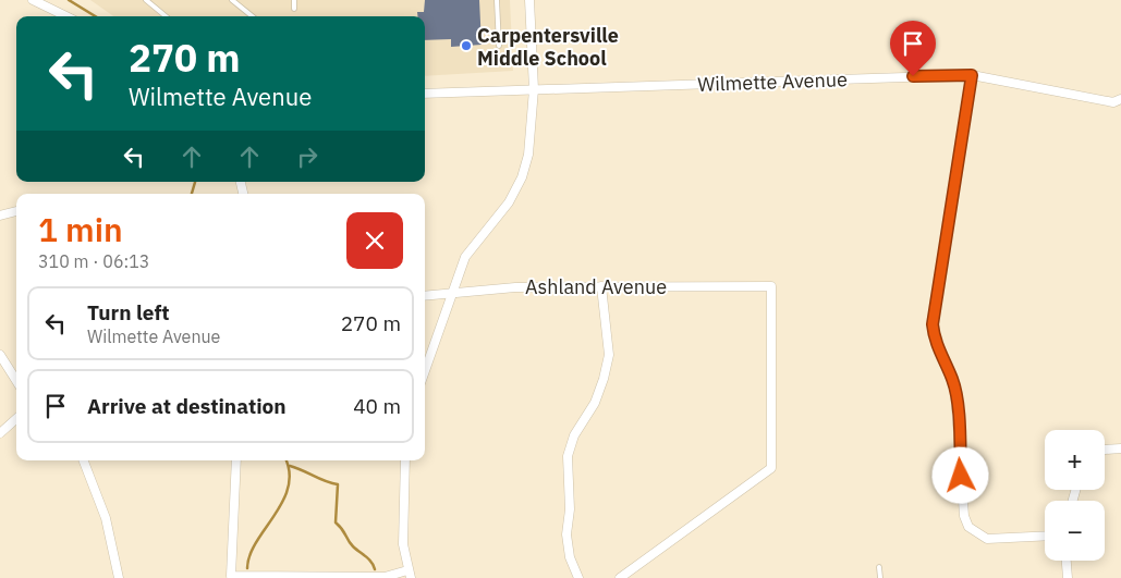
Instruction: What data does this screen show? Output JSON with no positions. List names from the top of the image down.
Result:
{
  "streets": {
    "street": ["Wilmette Avenue", "Ashland Avenue"]
  },
  "places": ["Carpentersville Middle School"],
  "page": {
    "turn": ["270 m", "Wilmette Avenue"],
    "heading": ["1 min", "310 m · 06:13"],
    "list": [
      {
        "name": "Turn left",
        "note": "Wilmette Avenue",
        "value": "270 m"
      },
      {
        "name": "Arrive at destination",
        "value": "40 m"
      }
    ],
    "map_buttons": ["+", "−"]
  }
}
